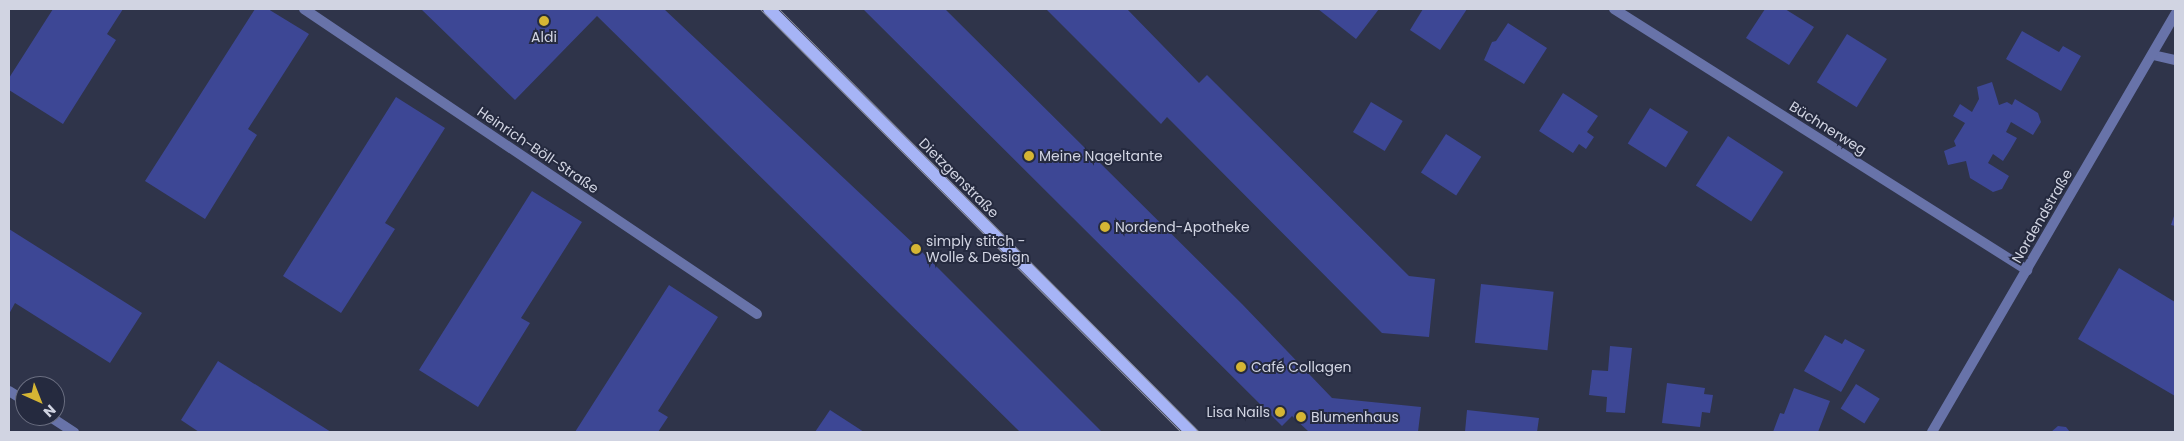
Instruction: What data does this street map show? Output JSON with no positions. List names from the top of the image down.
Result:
{
  "streets": {
    "main road": ["Dietzgenstraße"],
    "street": ["Büchnerweg", "Heinrich-Böll-Straße", "Nordendstraße"]
  },
  "crossings": [
    ["Büchnerweg", "Nordendstraße"]
  ],
  "places": [
    "Aldi",
    "Meine Nageltante",
    "Nordend-Apotheke",
    "simply stitch - Wolle & Design",
    "Café Collagen",
    "Lisa Nails",
    "Blumenhaus"
  ],
  "north": "bottom right"
}
